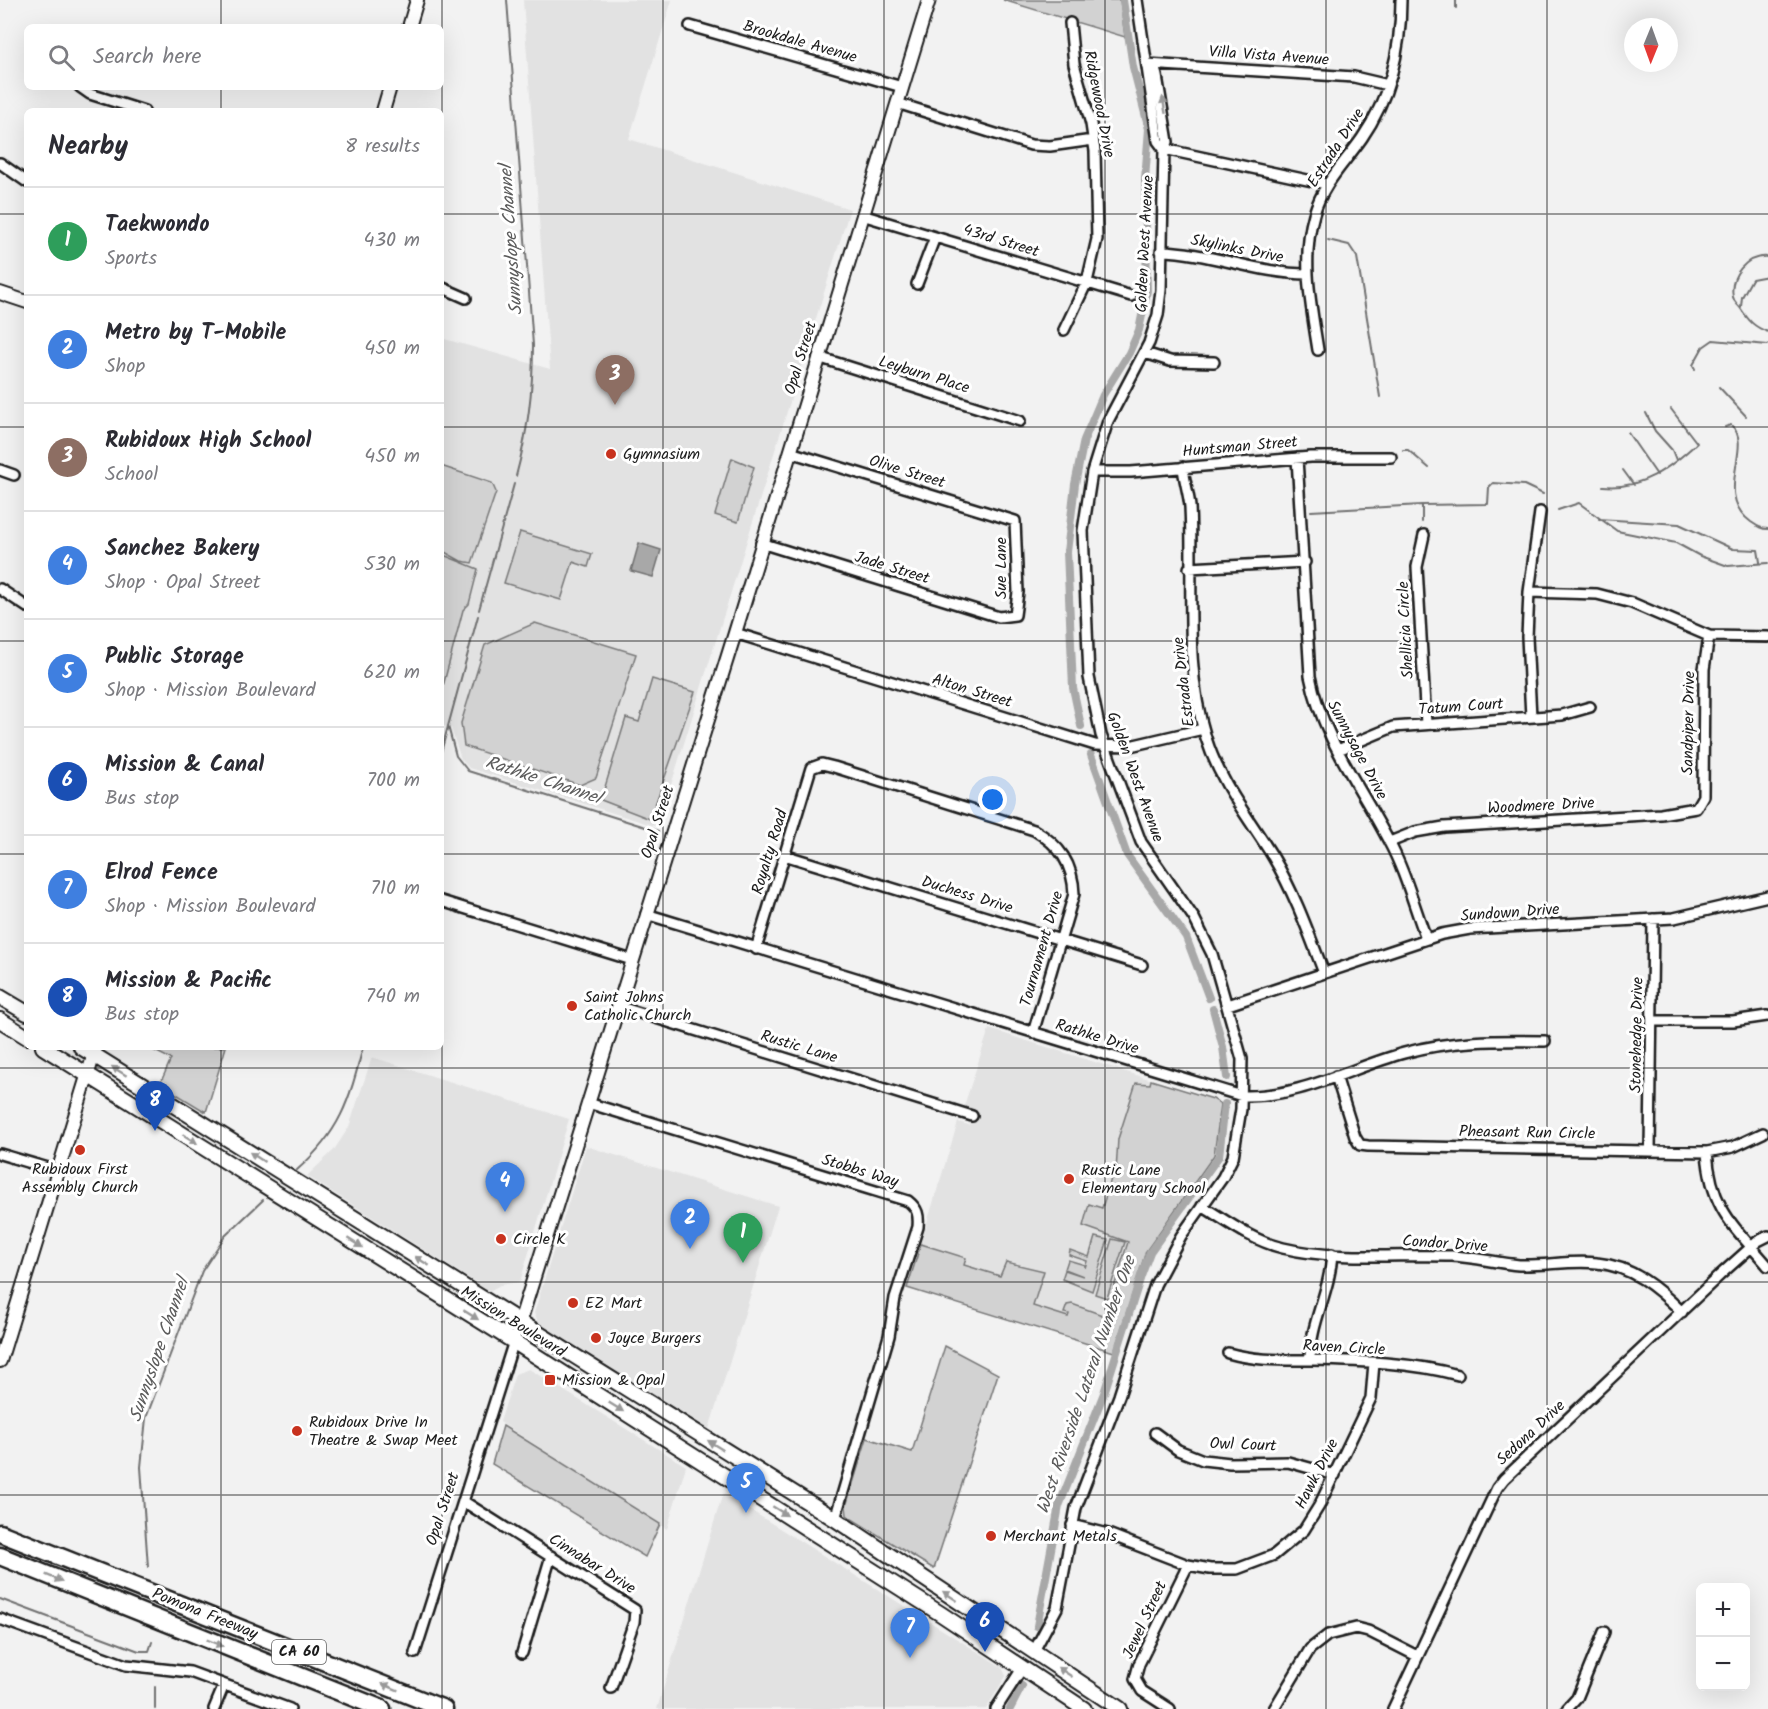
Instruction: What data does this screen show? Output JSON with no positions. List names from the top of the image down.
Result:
{
  "streets": {
    "highway": ["Pomona Freeway", "CA 60"],
    "main road": ["Mission Boulevard"],
    "street": [
      "Brookdale Avenue",
      "Villa Vista Avenue",
      "Ridgewood Drive",
      "Estrada Drive",
      "43rd Street",
      "Golden West Avenue",
      "Skylinks Drive",
      "Opal Street",
      "Leyburn Place",
      "Huntsman Street",
      "Olive Street",
      "Jade Street",
      "Sue Lane",
      "Shellicia Circle",
      "Alton Street",
      "Tatum Court",
      "Sandpiper Drive",
      "Sunnysage Drive",
      "Woodmere Drive",
      "Royalty Road",
      "Duchess Drive",
      "Sundown Drive",
      "Tournament Drive",
      "Stonehedge Drive",
      "Rathke Drive",
      "Rustic Lane",
      "Pheasant Run Circle",
      "Stobbs Way",
      "Condor Drive",
      "Raven Circle",
      "Sedona Drive",
      "Owl Court",
      "Hawk Drive",
      "Cinnabar Drive",
      "Jewel Street"
    ]
  },
  "crossings": [
    ["Brookdale Avenue", "Opal Street"],
    ["Villa Vista Avenue", "Estrada Drive"],
    ["Villa Vista Avenue", "Golden West Avenue"],
    ["Ridgewood Drive", "43rd Street"],
    ["Estrada Drive", "Skylinks Drive"],
    ["Estrada Drive", "Huntsman Street"],
    ["Estrada Drive", "Alton Street"],
    ["Estrada Drive", "Sundown Drive"],
    ["43rd Street", "Opal Street"],
    ["Golden West Avenue", "Skylinks Drive"],
    ["Golden West Avenue", "Huntsman Street"],
    ["Golden West Avenue", "Alton Street"],
    ["Golden West Avenue", "Sundown Drive"],
    ["Golden West Avenue", "Rathke Drive"],
    ["Golden West Avenue", "Condor Drive"],
    ["Golden West Avenue", "Mission Boulevard"],
    ["Golden West Avenue", "Hawk Drive"],
    ["Opal Street", "Leyburn Place"],
    ["Opal Street", "Olive Street"],
    ["Opal Street", "Jade Street"],
    ["Opal Street", "Alton Street"],
    ["Opal Street", "Rathke Drive"],
    ["Opal Street", "Rustic Lane"],
    ["Opal Street", "Stobbs Way"],
    ["Opal Street", "Mission Boulevard"],
    ["Opal Street", "Cinnabar Drive"],
    ["Huntsman Street", "Sunnysage Drive"],
    ["Olive Street", "Sue Lane"],
    ["Jade Street", "Sue Lane"],
    ["Shellicia Circle", "Tatum Court"],
    ["Tatum Court", "Sunnysage Drive"],
    ["Sandpiper Drive", "Woodmere Drive"],
    ["Sunnysage Drive", "Woodmere Drive"],
    ["Sunnysage Drive", "Sundown Drive"],
    ["Royalty Road", "Duchess Drive"],
    ["Royalty Road", "Tournament Drive"],
    ["Royalty Road", "Rathke Drive"],
    ["Duchess Drive", "Tournament Drive"],
    ["Sundown Drive", "Stonehedge Drive"],
    ["Tournament Drive", "Rathke Drive"],
    ["Stonehedge Drive", "Pheasant Run Circle"],
    ["Rathke Drive", "Pheasant Run Circle"],
    ["Stobbs Way", "Mission Boulevard"],
    ["Condor Drive", "Sedona Drive"],
    ["Raven Circle", "Hawk Drive"],
    ["Owl Court", "Hawk Drive"],
    ["Hawk Drive", "Jewel Street"]
  ],
  "water": ["Sunnyslope Channel", "Rathke Channel", "West Riverside Lateral Number One"],
  "places": {
    "other": [
      "Gymnasium",
      "Saint Johns Catholic Church",
      "Rubidoux First Assembly Church",
      "Rustic Lane Elementary School",
      "Circle K",
      "EZ Mart",
      "Joyce Burgers",
      "Rubidoux Drive In Theatre & Swap Meet",
      "Merchant Metals"
    ],
    "transit": ["Mission & Opal"]
  },
  "north": "bottom",
  "page": {
    "search": "Search here",
    "heading": ["Nearby", "8 results"],
    "list": [
      {
        "mark": "1",
        "name": "Taekwondo",
        "note": "Sports",
        "value": "430 m"
      },
      {
        "mark": "2",
        "name": "Metro by T-Mobile",
        "note": "Shop",
        "value": "450 m"
      },
      {
        "mark": "3",
        "name": "Rubidoux High School",
        "note": "School",
        "value": "450 m"
      },
      {
        "mark": "4",
        "name": "Sanchez Bakery",
        "note": "Shop · Opal Street",
        "value": "530 m"
      },
      {
        "mark": "5",
        "name": "Public Storage",
        "note": "Shop · Mission Boulevard",
        "value": "620 m"
      },
      {
        "mark": "6",
        "name": "Mission & Canal",
        "note": "Bus stop",
        "value": "700 m"
      },
      {
        "mark": "7",
        "name": "Elrod Fence",
        "note": "Shop · Mission Boulevard",
        "value": "710 m"
      },
      {
        "mark": "8",
        "name": "Mission & Pacific",
        "note": "Bus stop",
        "value": "740 m"
      }
    ],
    "pins": [
      "3",
      "8",
      "4",
      "2",
      "1",
      "5",
      "6",
      "7"
    ],
    "map_buttons": ["+", "−"]
  }
}
